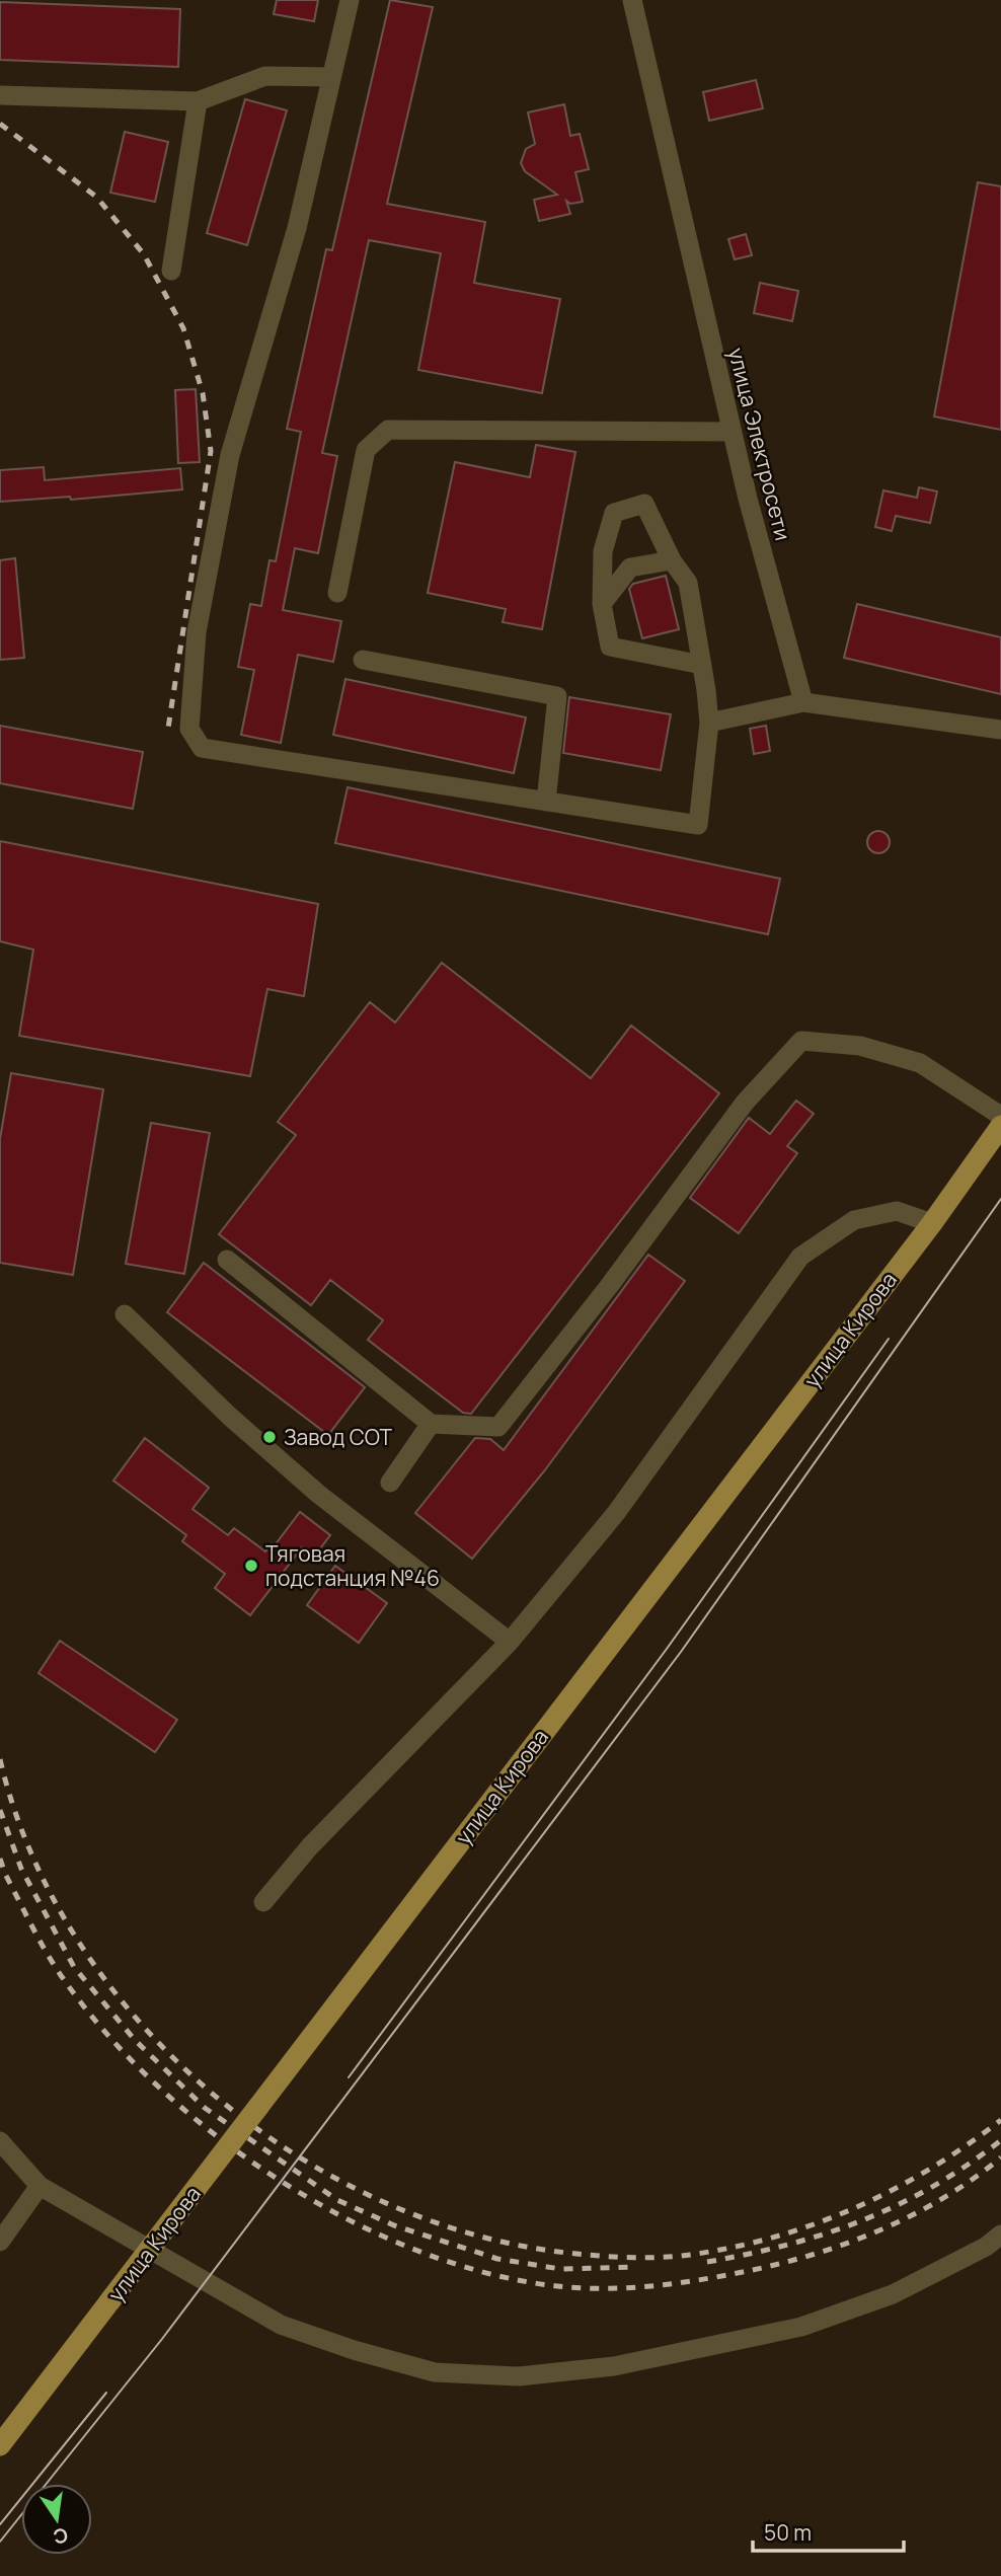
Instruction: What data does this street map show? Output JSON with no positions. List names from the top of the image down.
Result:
{
  "streets": {
    "main road": ["улица Кирова"],
    "street": ["улица Электросети"]
  },
  "places": ["Завод СОТ", "Тяговая подстанция №46"],
  "scale_bar": "50 m",
  "north": "bottom"
}
